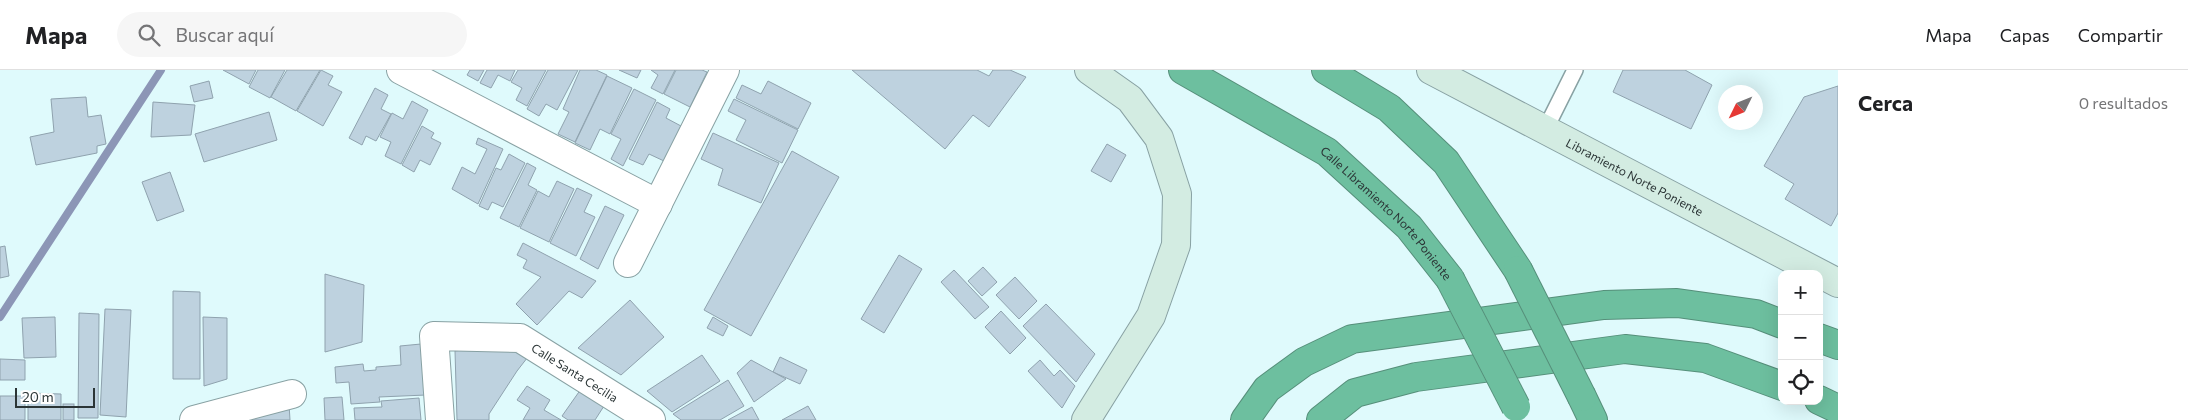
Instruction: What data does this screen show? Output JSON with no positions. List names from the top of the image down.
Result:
{
  "streets": {
    "highway": ["Calle Libramiento Norte Poniente"],
    "street": ["Libramiento Norte Poniente", "Calle Santa Cecilia"]
  },
  "scale_bar": "20 m",
  "north": "bottom left",
  "page": {
    "header": "Mapa",
    "search": "Buscar aquí",
    "nav": ["Mapa", "Capas", "Compartir"],
    "heading": ["Cerca", "0 resultados"],
    "map_buttons": ["+", "−"],
    "scale": "20 m"
  }
}
